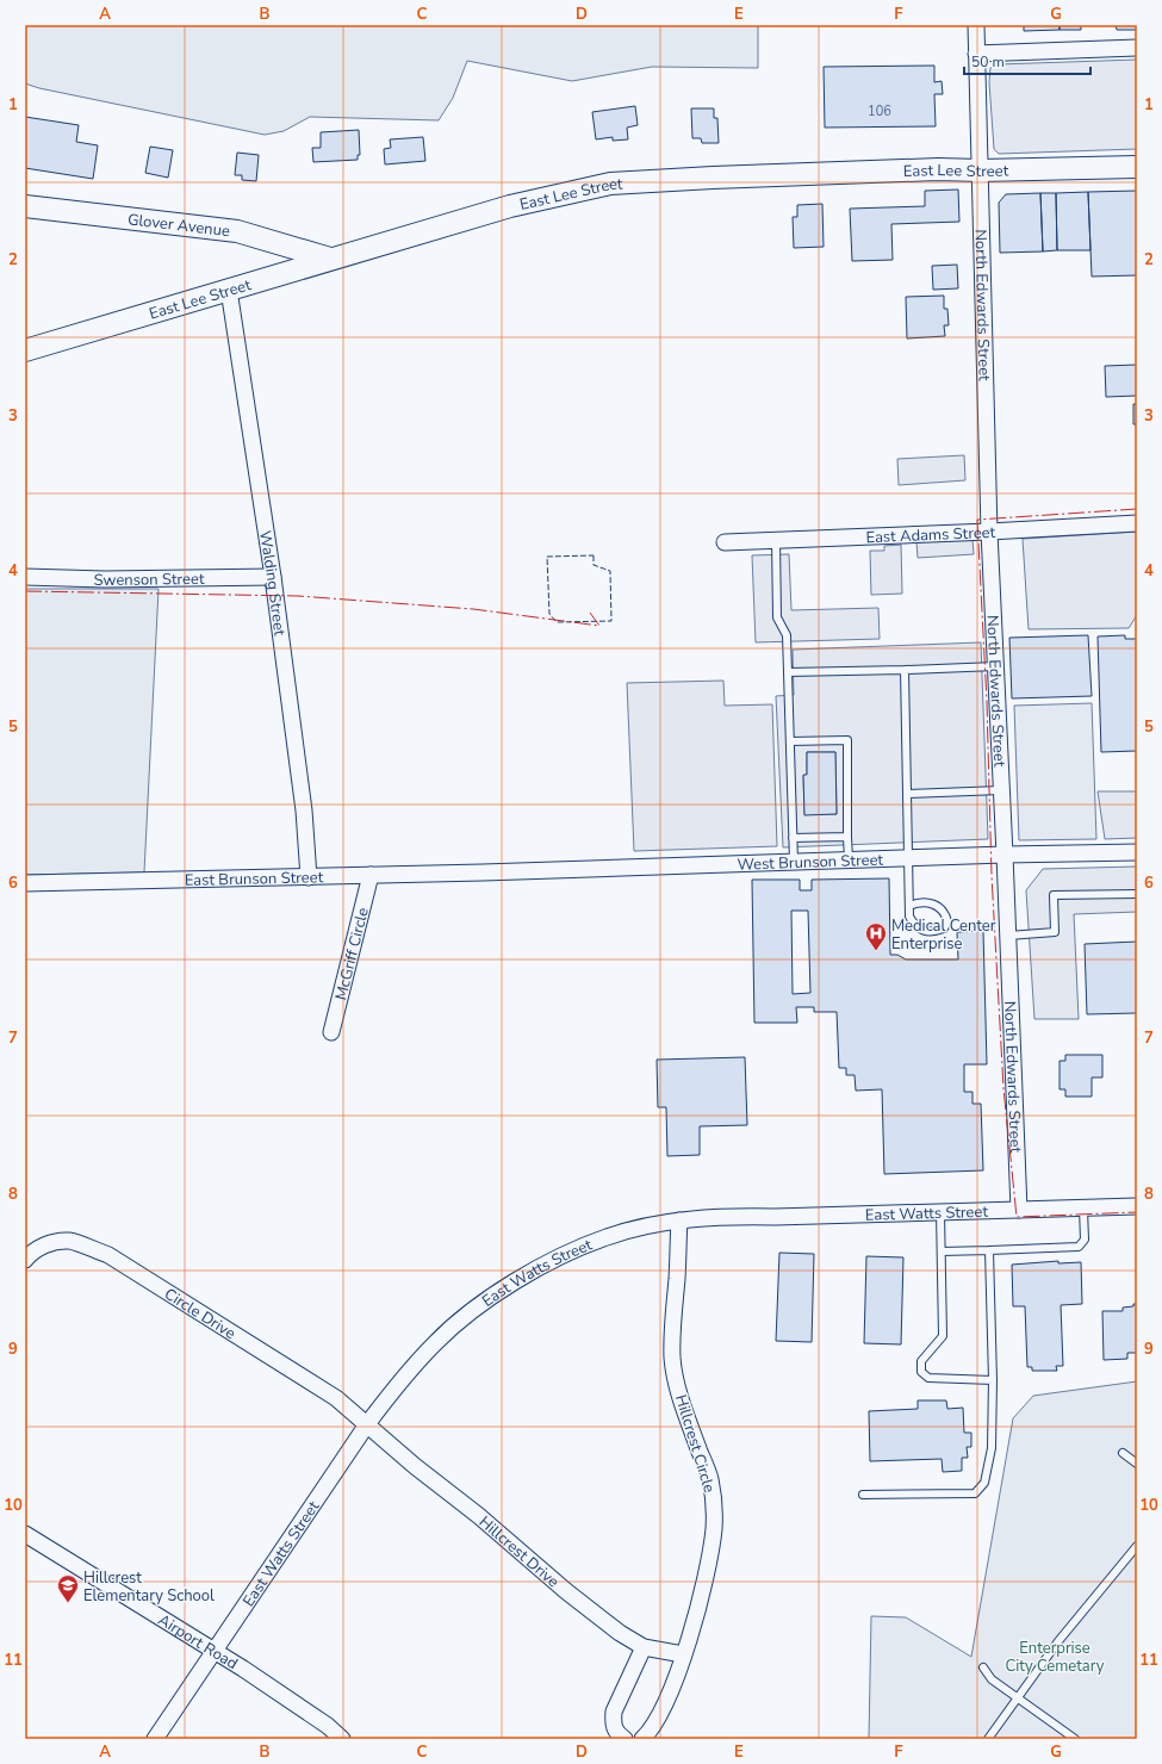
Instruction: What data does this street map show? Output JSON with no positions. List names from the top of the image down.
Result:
{
  "streets": {
    "main road": ["East Lee Street", "Glover Avenue"],
    "street": [
      "North Edwards Street",
      "East Adams Street",
      "Swenson Street",
      "Walding Street",
      "West Brunson Street",
      "East Brunson Street",
      "McGriff Circle",
      "East Watts Street",
      "Circle Drive",
      "Hillcrest Circle",
      "Hillcrest Drive",
      "Airport Road"
    ]
  },
  "crossings": [
    ["East Lee Street", "Glover Avenue"],
    ["East Lee Street", "North Edwards Street"],
    ["East Lee Street", "Walding Street"],
    ["North Edwards Street", "East Adams Street"],
    ["North Edwards Street", "West Brunson Street"],
    ["North Edwards Street", "East Watts Street"],
    ["Swenson Street", "Walding Street"],
    ["Walding Street", "East Brunson Street"],
    ["West Brunson Street", "East Brunson Street"],
    ["East Brunson Street", "McGriff Circle"],
    ["East Watts Street", "Circle Drive"],
    ["East Watts Street", "Hillcrest Circle"],
    ["East Watts Street", "Hillcrest Drive"],
    ["East Watts Street", "Airport Road"],
    ["Circle Drive", "Hillcrest Drive"],
    ["Hillcrest Circle", "Hillcrest Drive"]
  ],
  "parks": ["Enterprise City Cemetary"],
  "places": {
    "hospital": ["Medical Center Enterprise"],
    "school or university": ["Hillcrest Elementary School"]
  },
  "house_numbers": ["106"],
  "scale_bar": "50 m",
  "grid": {
    "columns": [
      "A",
      "B",
      "C",
      "D",
      "E",
      "F",
      "G"
    ],
    "rows": [
      "1",
      "2",
      "3",
      "4",
      "5",
      "6",
      "7",
      "8",
      "9",
      "10",
      "11"
    ]
  }
}
